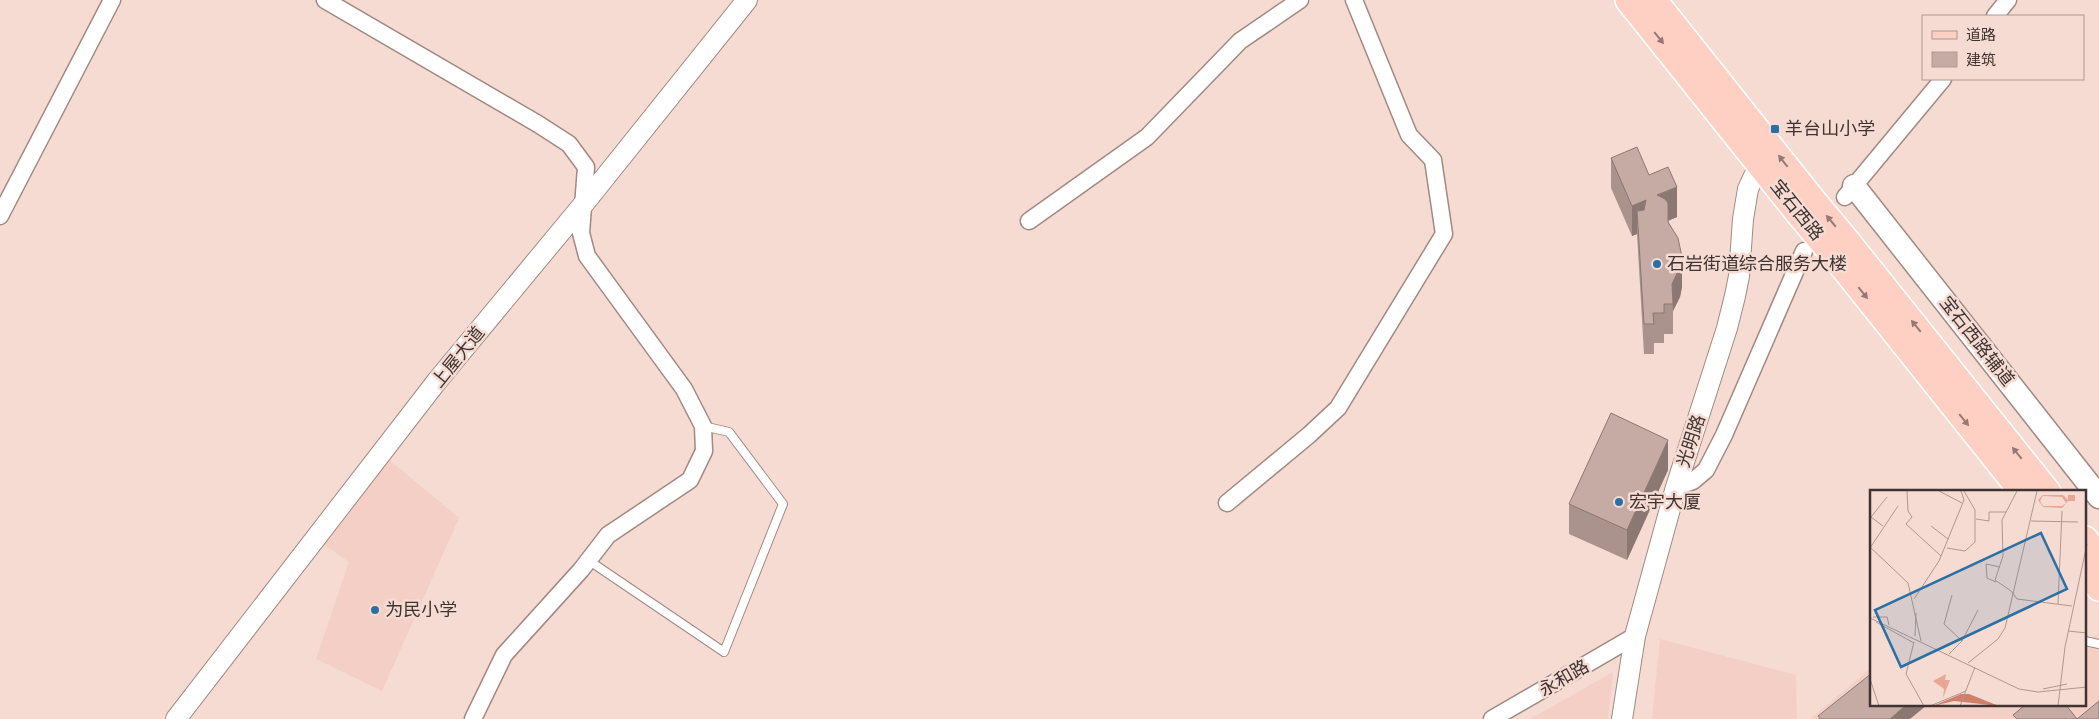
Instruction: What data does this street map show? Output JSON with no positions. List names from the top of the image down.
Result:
{
  "streets": {
    "main road": ["宝石西路", "宝石西路辅道"],
    "street": ["上屋大道", "光明路", "永和路"]
  },
  "crossings": [
    ["宝石西路", "光明路"],
    ["光明路", "永和路"]
  ],
  "places": {
    "transit": ["羊台山小学"],
    "other": ["石岩街道综合服务大楼", "宏宇大厦", "为民小学"]
  },
  "legend": ["道路", "建筑"]
}
